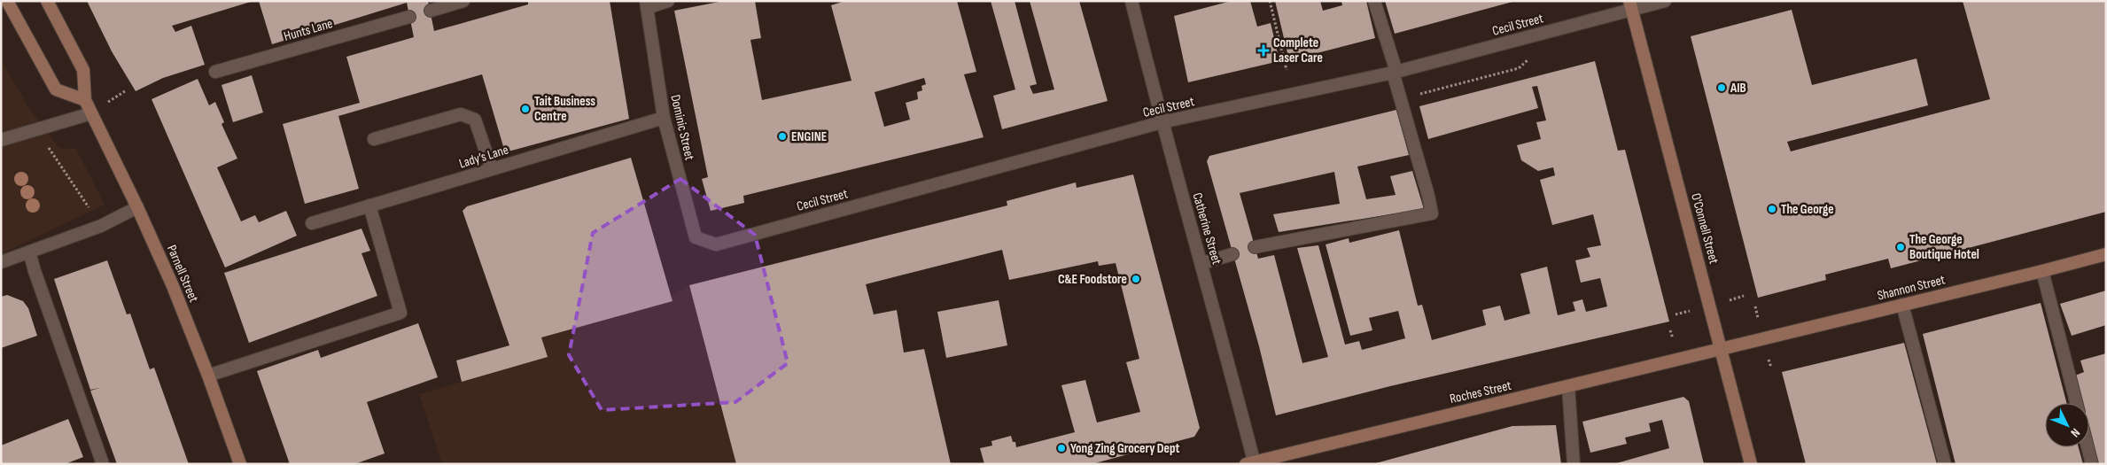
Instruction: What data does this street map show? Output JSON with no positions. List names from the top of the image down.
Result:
{
  "streets": {
    "main road": [
      "O'Connell Street",
      "Parnell Street",
      "Shannon Street",
      "Roches Street"
    ],
    "street": [
      "Cecil Street",
      "Hunts Lane",
      "Dominic Street",
      "Lady’s Lane",
      "Catherine Street"
    ]
  },
  "crossings": [
    ["Cecil Street", "Dominic Street"],
    ["Cecil Street", "Catherine Street"],
    ["Cecil Street", "O'Connell Street"],
    ["Dominic Street", "Lady’s Lane"],
    ["Catherine Street", "Roches Street"],
    ["O'Connell Street", "Shannon Street"],
    ["O'Connell Street", "Roches Street"],
    ["Shannon Street", "Roches Street"]
  ],
  "places": {
    "health": ["Complete Laser Care"],
    "other": [
      "AIB",
      "Tait Business Centre",
      "ENGINE",
      "The George",
      "The George Boutique Hotel",
      "C&E Foodstore",
      "Yong Zing Grocery Dept"
    ]
  },
  "north": "bottom right"
}
